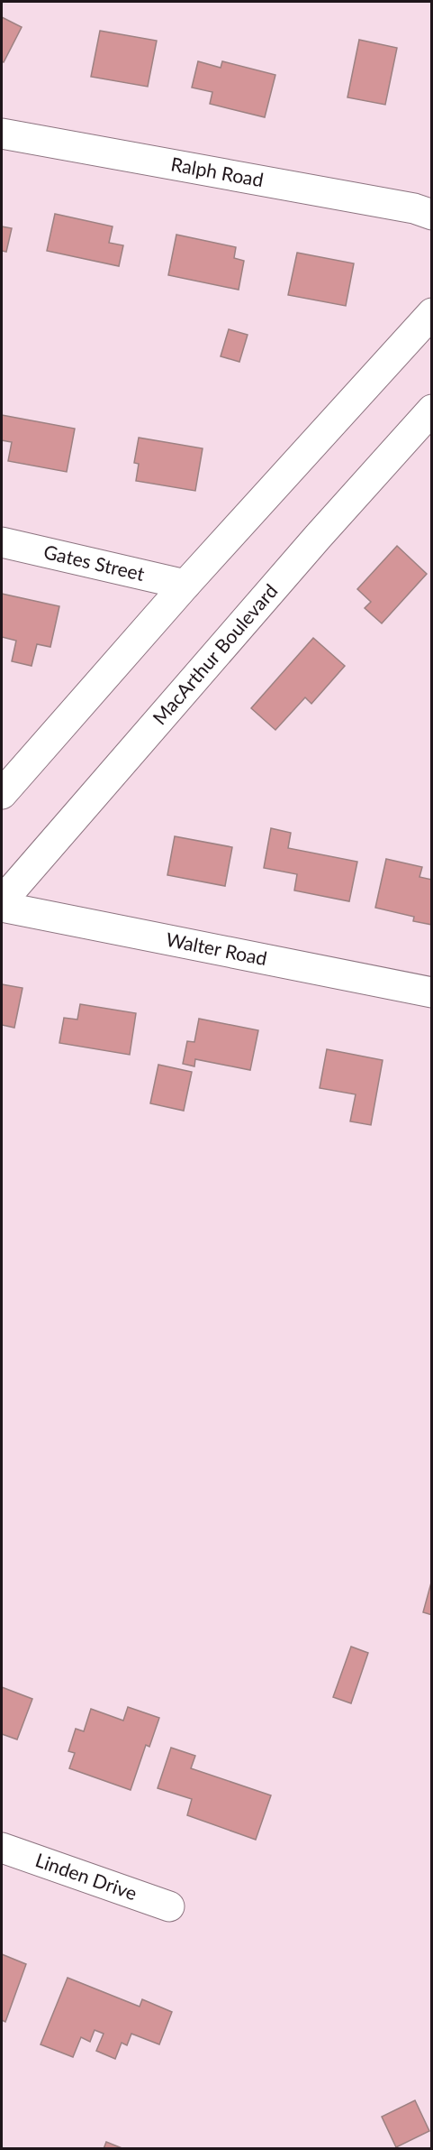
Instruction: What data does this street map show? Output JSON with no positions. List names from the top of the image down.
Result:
{
  "streets": {
    "street": [
      "Ralph Road",
      "Gates Street",
      "MacArthur Boulevard",
      "Walter Road",
      "Linden Drive"
    ]
  }
}
